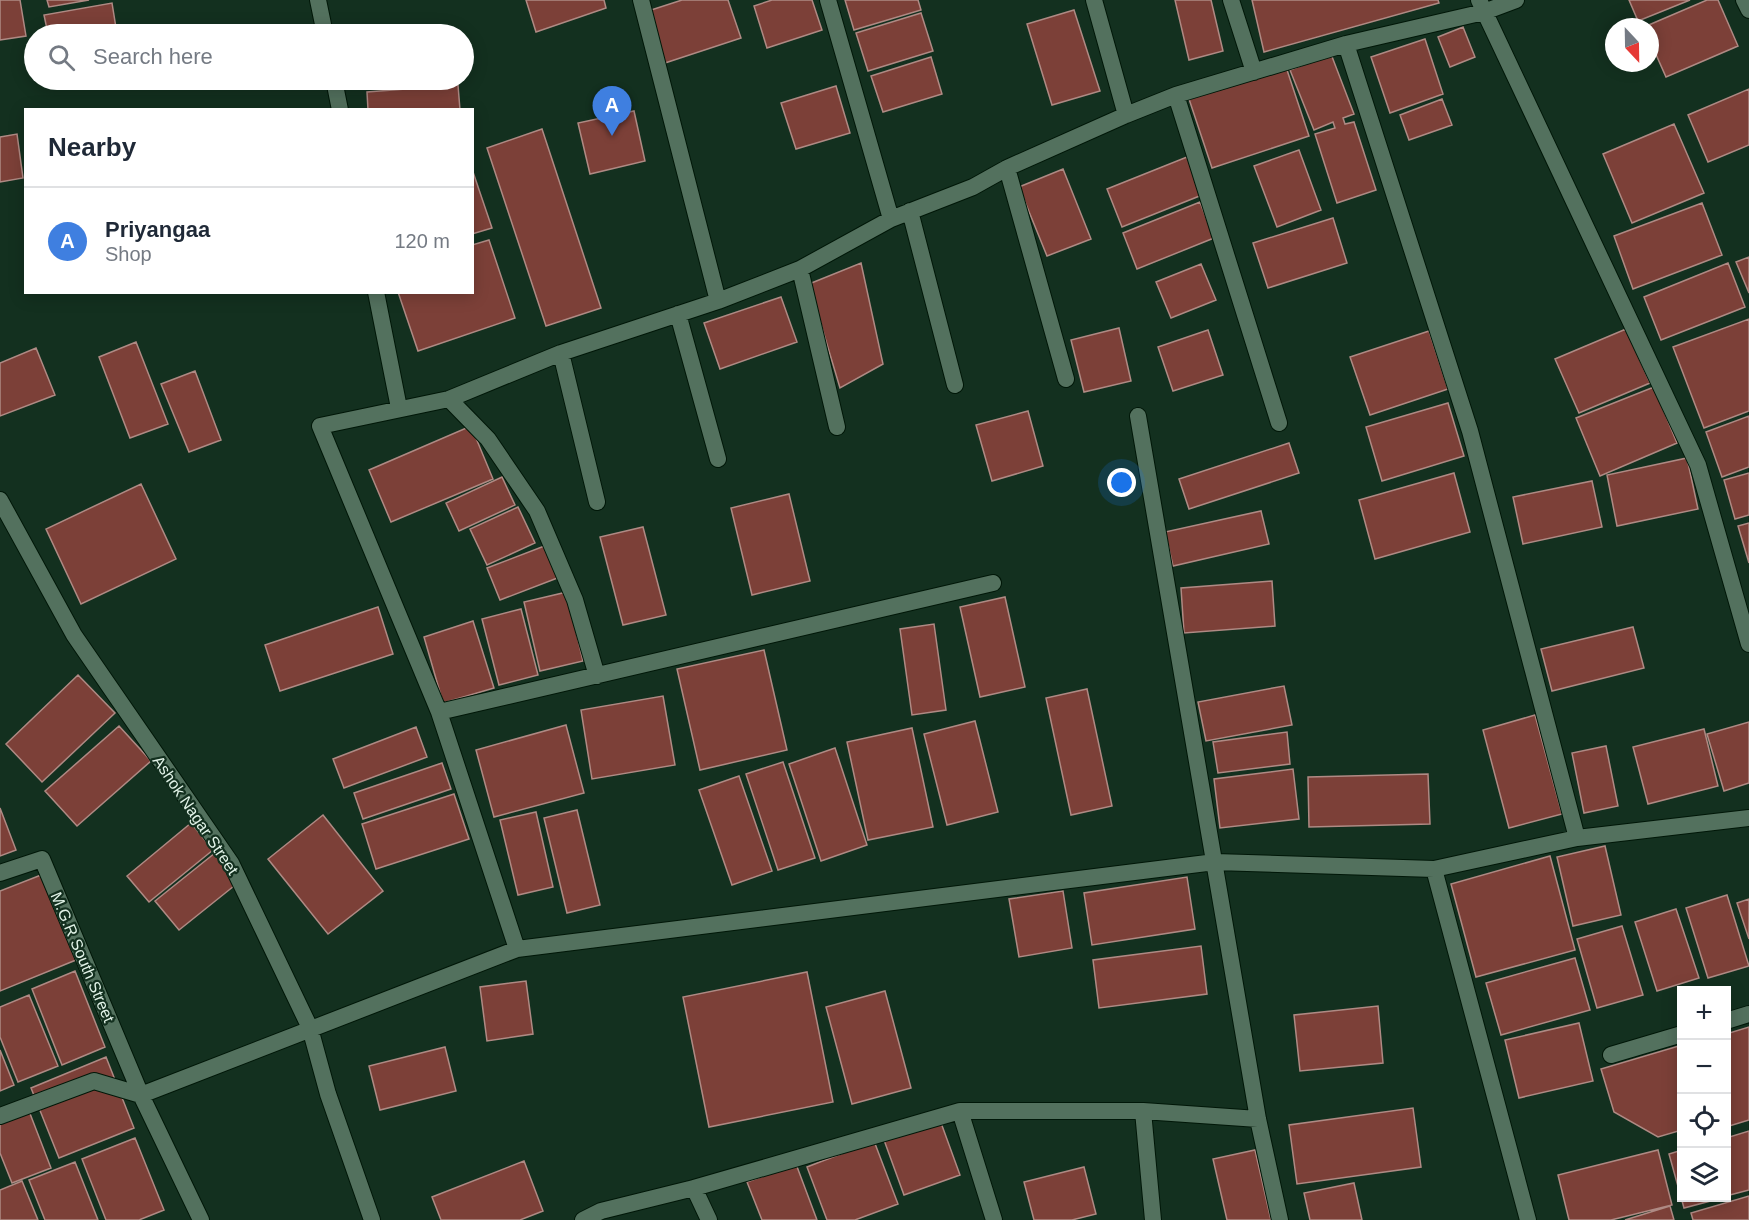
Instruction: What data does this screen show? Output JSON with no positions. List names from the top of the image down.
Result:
{
  "streets": {
    "street": ["Ashok Nagar Street", "M.G.R South Street"]
  },
  "north": "bottom",
  "page": {
    "search": "Search here",
    "pins": "A",
    "heading": "Nearby",
    "list": [
      {
        "mark": "A",
        "name": "Priyangaa",
        "note": "Shop",
        "value": "120 m"
      }
    ],
    "map_buttons": ["+", "−"]
  }
}
